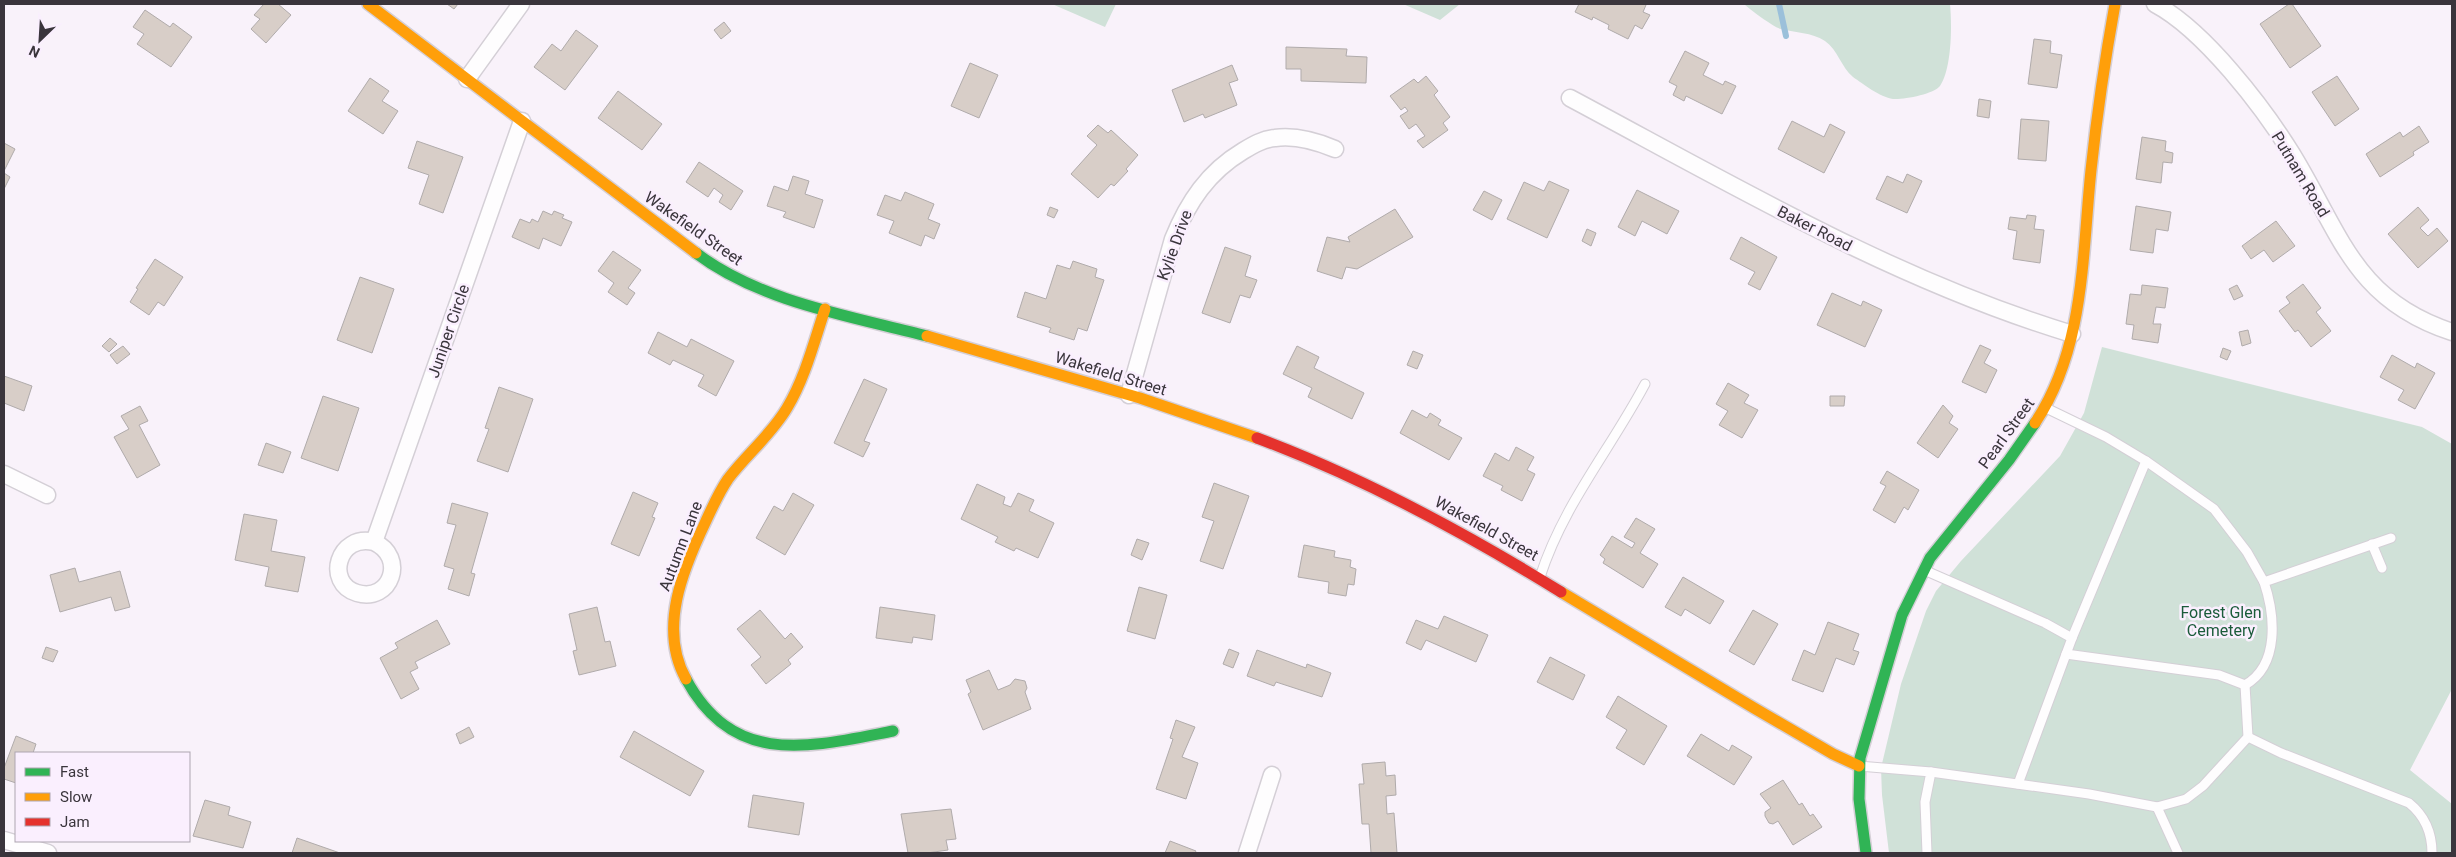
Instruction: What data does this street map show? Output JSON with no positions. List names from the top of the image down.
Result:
{
  "streets": {
    "street": [
      "Putnam Road",
      "Wakefield Street",
      "Baker Road",
      "Kylie Drive",
      "Juniper Circle",
      "Pearl Street",
      "Autumn Lane"
    ]
  },
  "crossings": [
    ["Wakefield Street", "Kylie Drive"],
    ["Wakefield Street", "Juniper Circle"],
    ["Wakefield Street", "Pearl Street"],
    ["Wakefield Street", "Autumn Lane"],
    ["Baker Road", "Pearl Street"]
  ],
  "parks": ["Forest Glen Cemetery"],
  "legend": ["Fast", "Slow", "Jam"],
  "north": "bottom left"
}
